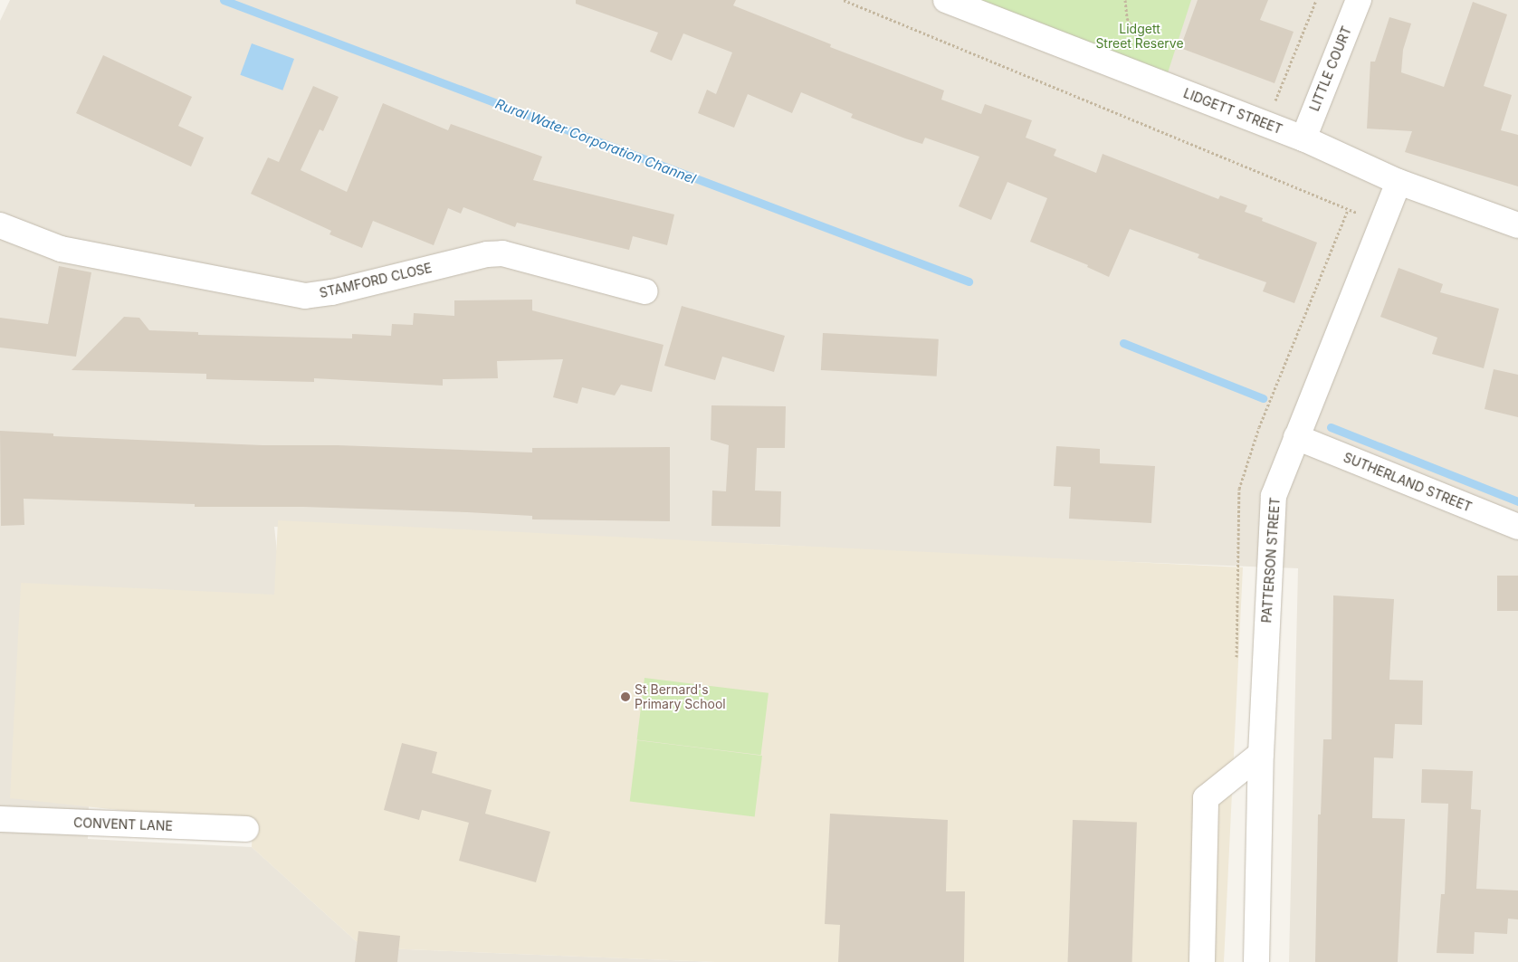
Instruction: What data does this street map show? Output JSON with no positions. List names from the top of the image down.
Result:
{
  "streets": {
    "street": [
      "LITTLE COURT",
      "LIDGETT STREET",
      "STAMFORD CLOSE",
      "SUTHERLAND STREET",
      "PATTERSON STREET",
      "CONVENT LANE"
    ]
  },
  "crossings": [
    ["LITTLE COURT", "LIDGETT STREET"],
    ["LIDGETT STREET", "PATTERSON STREET"],
    ["SUTHERLAND STREET", "PATTERSON STREET"]
  ],
  "water": ["Rural Water Corporation Channel"],
  "parks": ["Lidgett Street Reserve"],
  "places": ["St Bernard's Primary School"]
}
